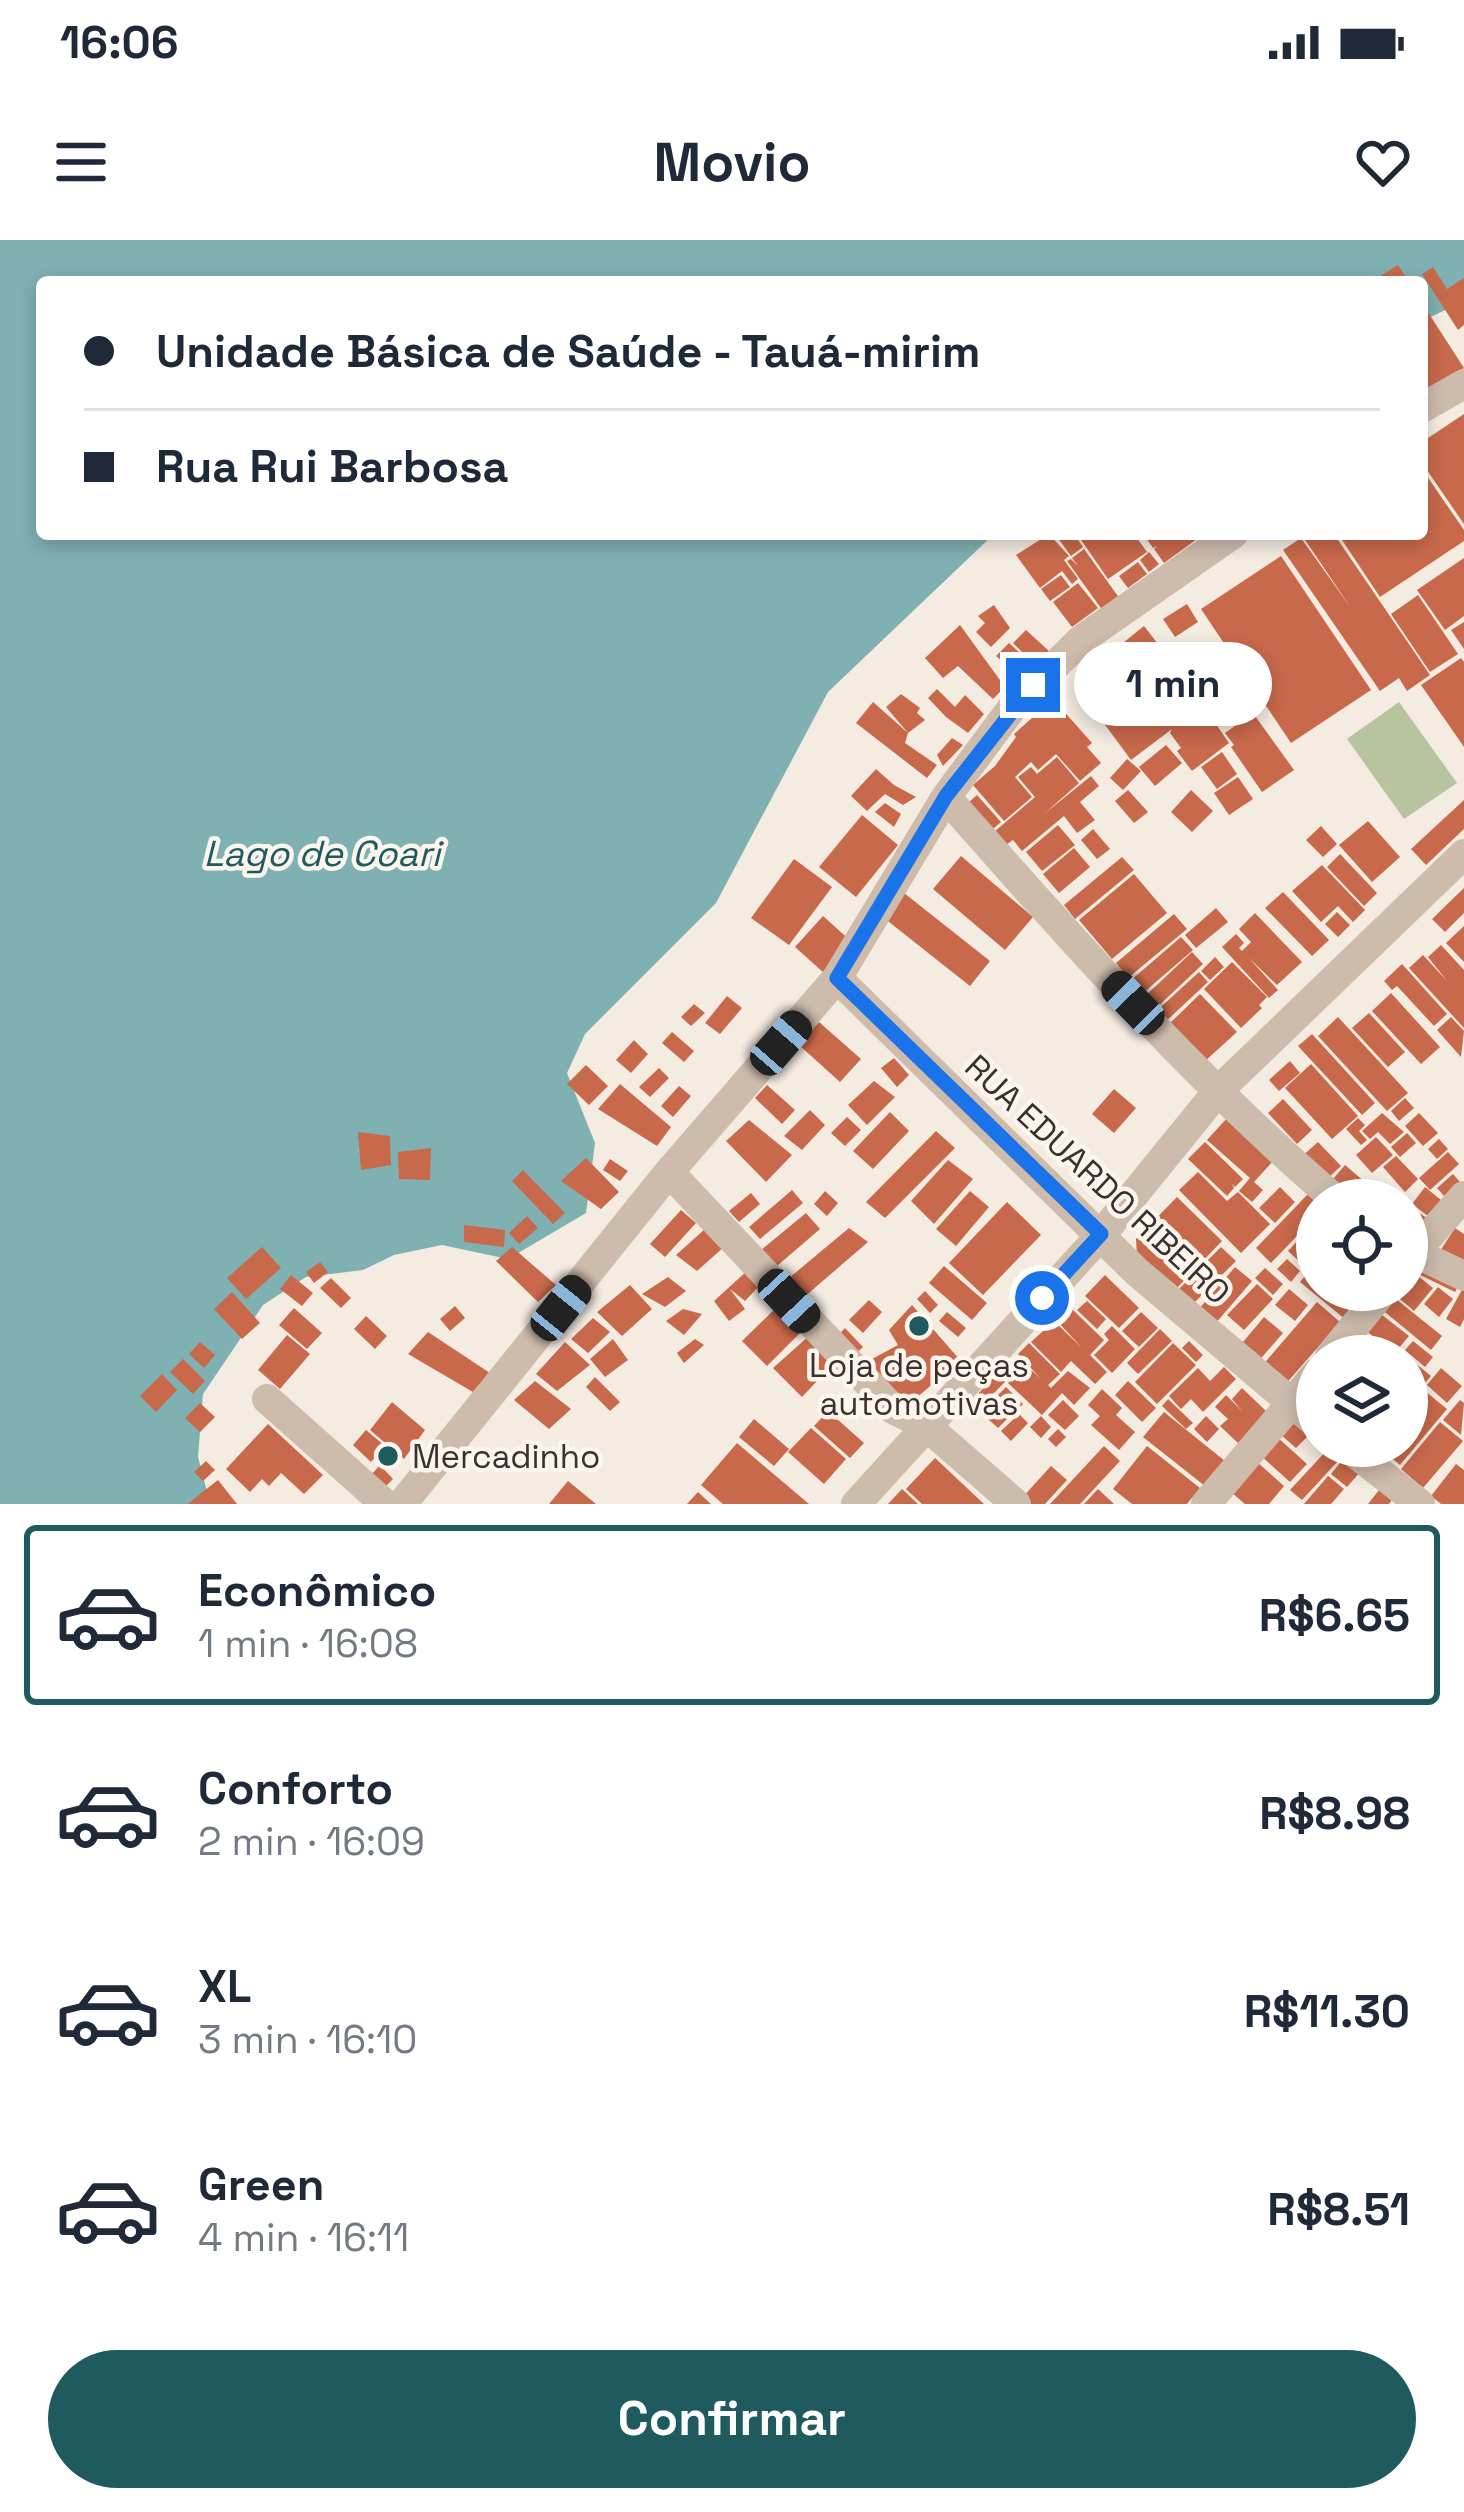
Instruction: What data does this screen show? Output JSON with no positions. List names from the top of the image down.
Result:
{
  "streets": {
    "street": ["RUA EDUARDO RIBEIRO"]
  },
  "water": ["Lago de Coari"],
  "places": ["Loja de peças automotivas", "Mercadinho"],
  "page": {
    "status": "16:06",
    "header": "Movio",
    "banner": ["Unidade Básica de Saúde - Tauá-mirim", "Rua Rui Barbosa"],
    "bubble": "1 min",
    "list": [
      {
        "name": "Econômico",
        "note": "1 min · 16:08",
        "value": "R$6.65"
      },
      {
        "name": "Conforto",
        "note": "2 min · 16:09",
        "value": "R$8.98"
      },
      {
        "name": "XL",
        "note": "3 min · 16:10",
        "value": "R$11.30"
      },
      {
        "name": "Green",
        "note": "4 min · 16:11",
        "value": "R$8.51"
      }
    ],
    "buttons": "Confirmar"
  }
}
